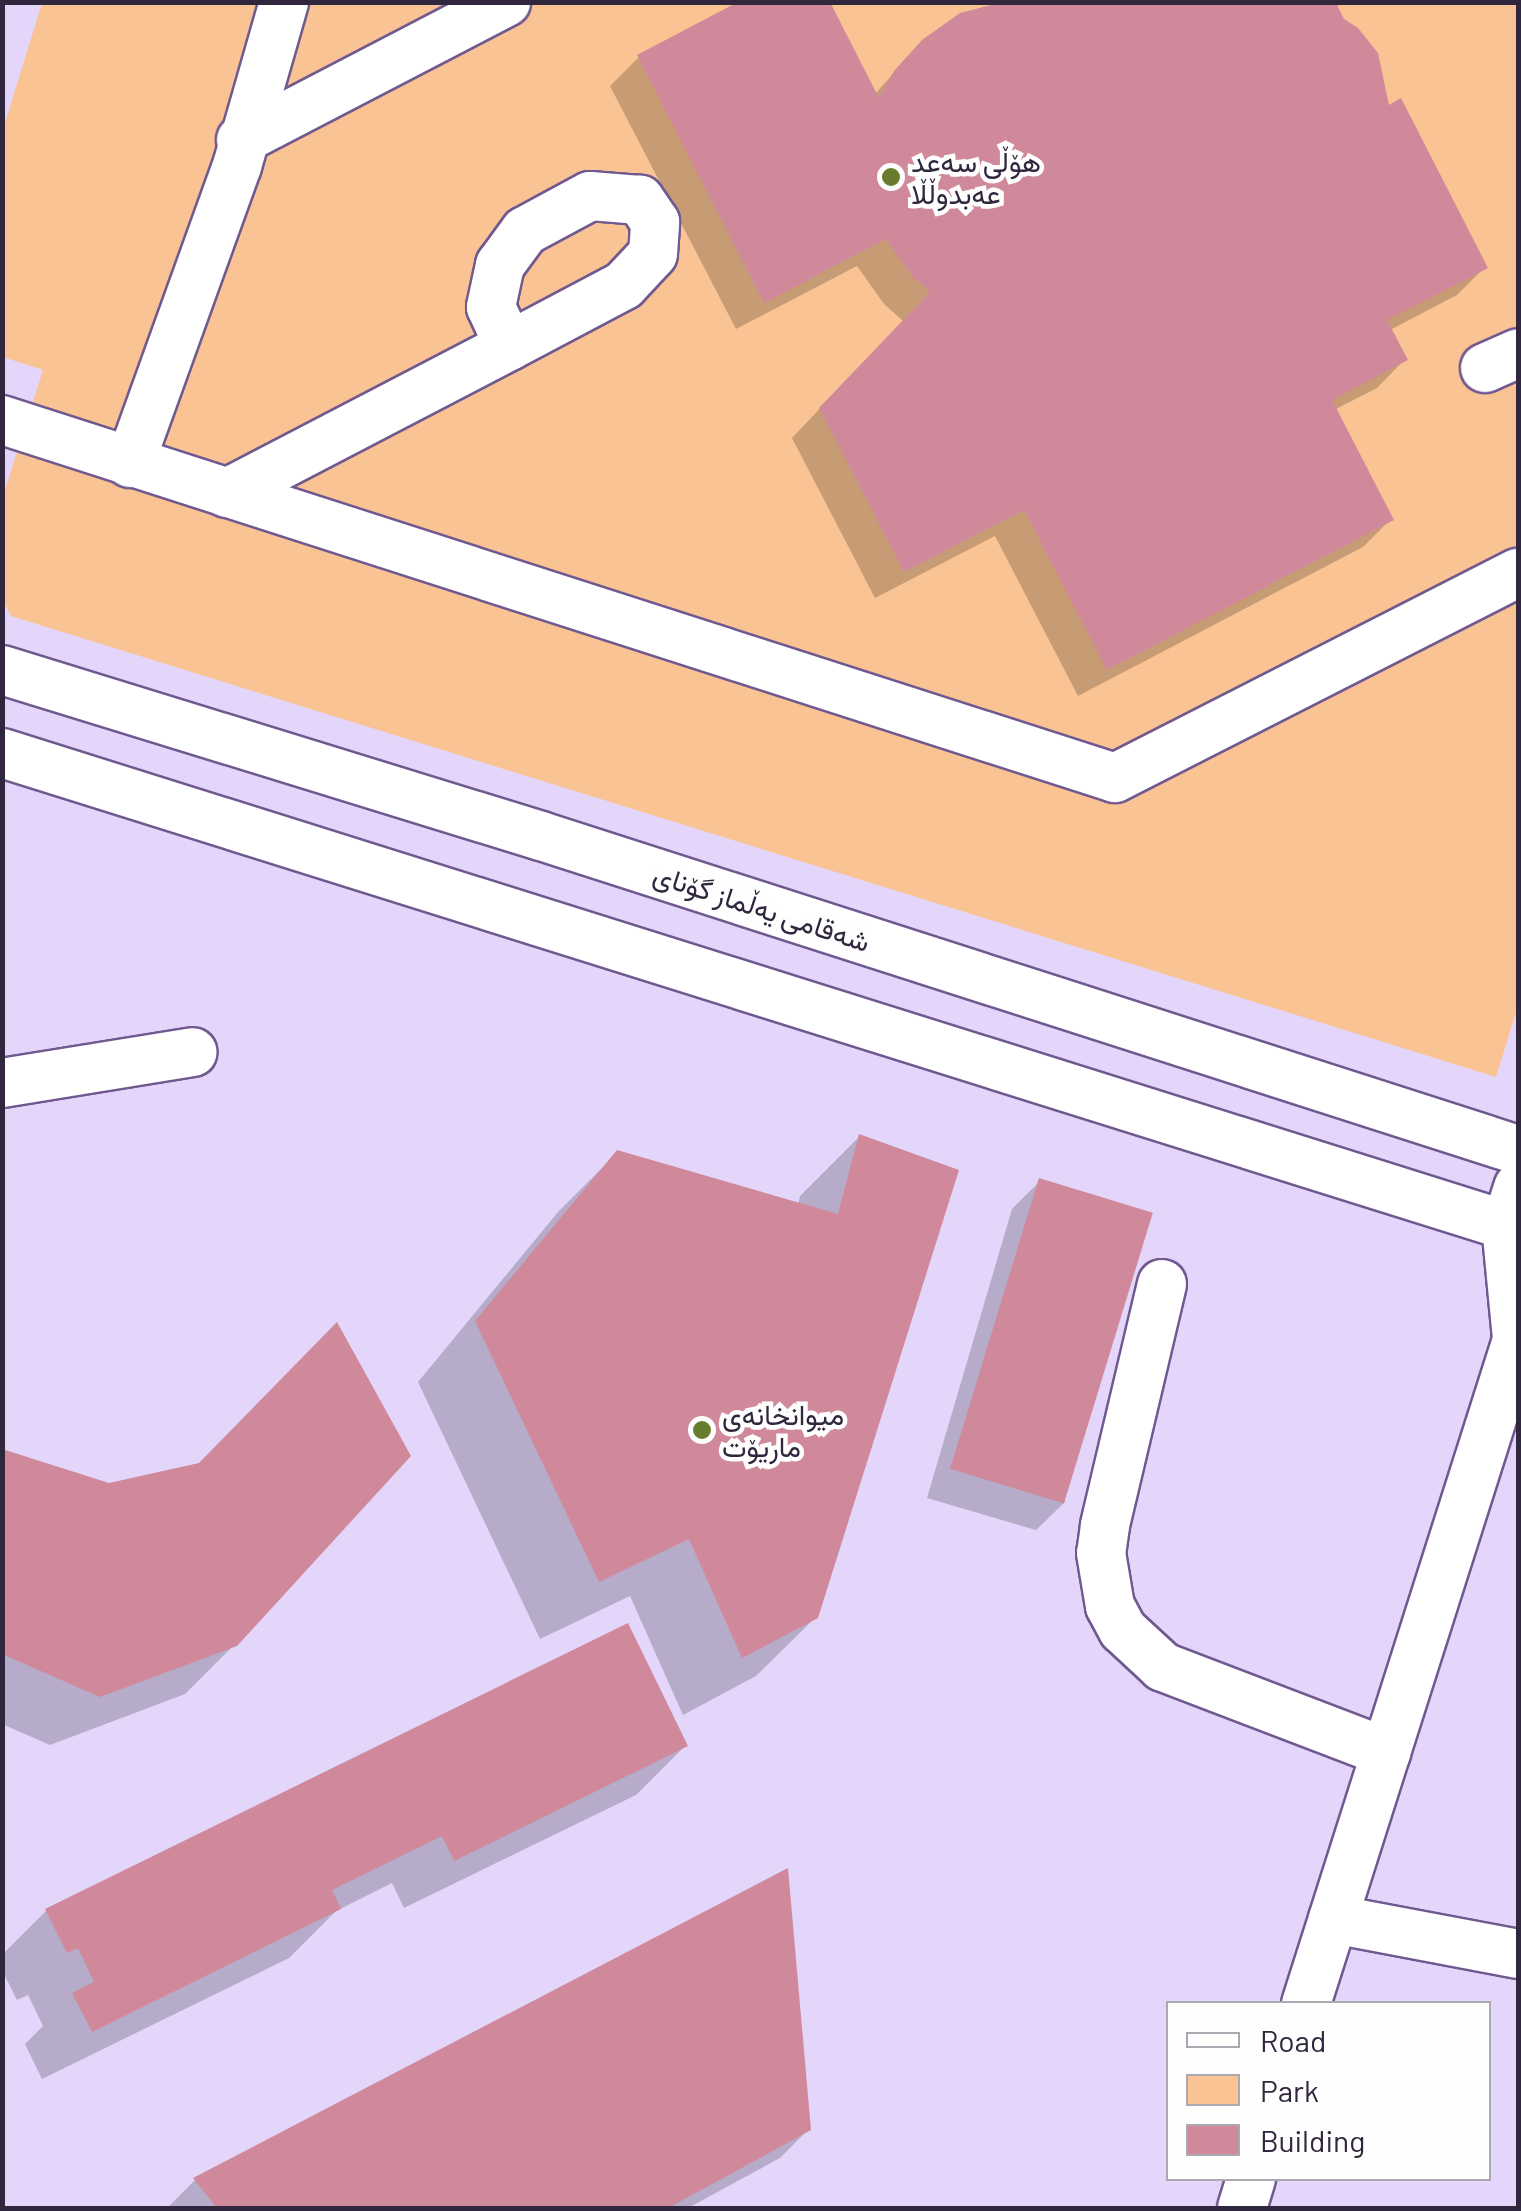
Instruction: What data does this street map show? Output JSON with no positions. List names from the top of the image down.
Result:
{
  "streets": {
    "street": ["شەقامی یەڵماز گۆنای"]
  },
  "places": ["ھۆڵی سەعد عەبدوڵڵا", "میوانخانەی ماریۆت"],
  "legend": ["Road", "Park", "Building"]
}
